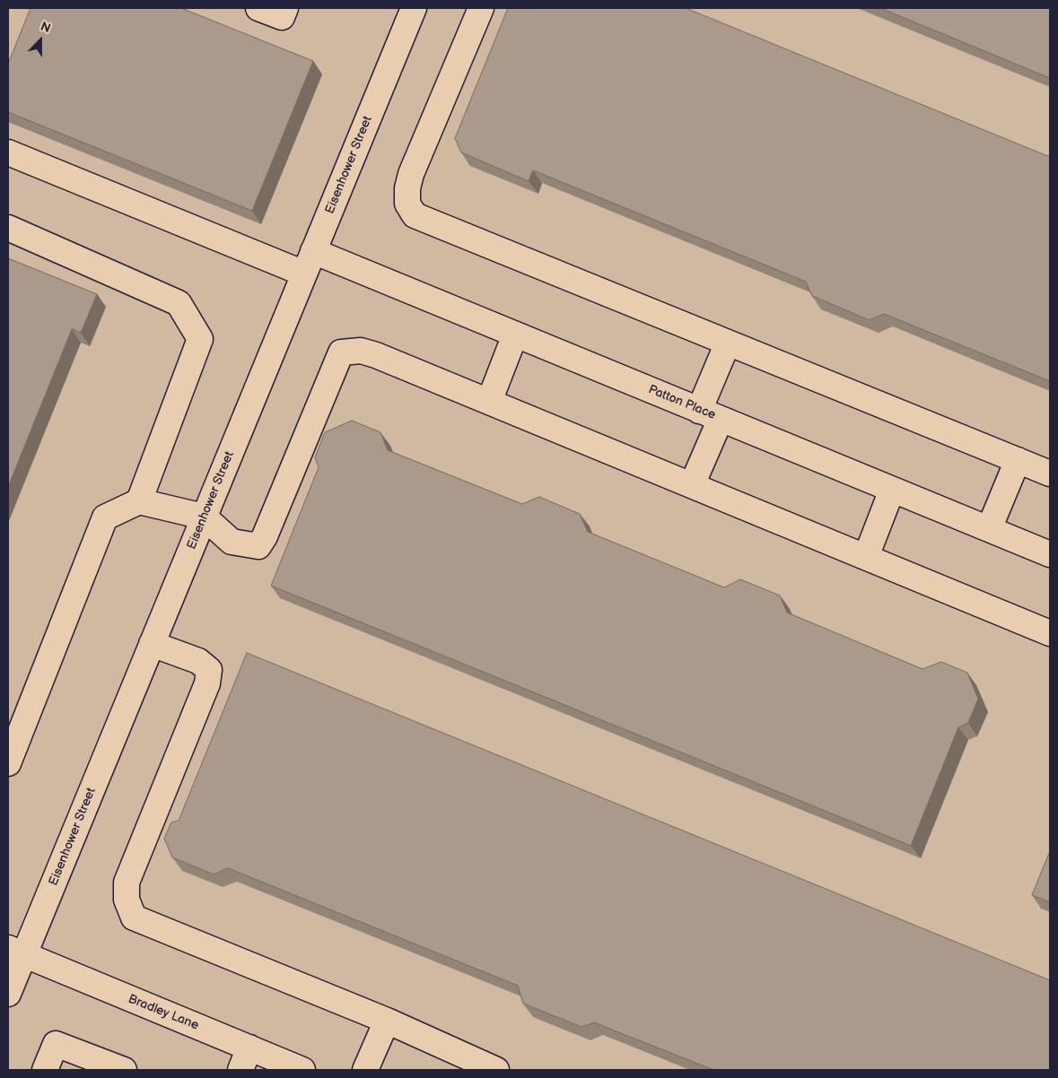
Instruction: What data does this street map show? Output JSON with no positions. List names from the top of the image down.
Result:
{
  "streets": {
    "street": ["Eisenhower Street", "Patton Place", "Bradley Lane"]
  },
  "crossings": [
    ["Eisenhower Street", "Patton Place"],
    ["Eisenhower Street", "Bradley Lane"]
  ],
  "north": "top"
}
